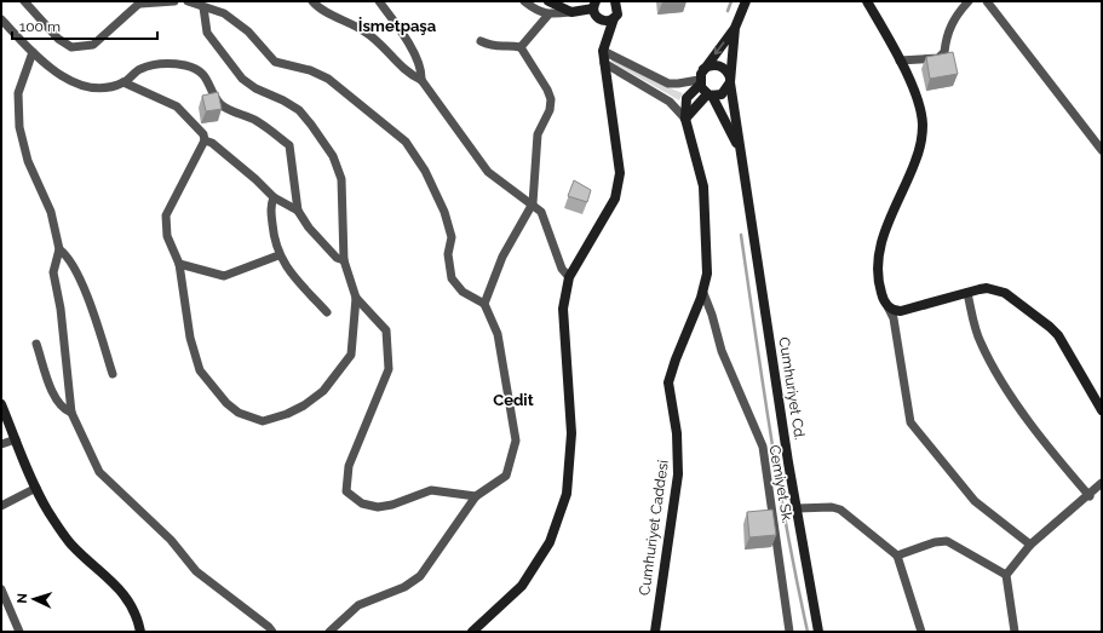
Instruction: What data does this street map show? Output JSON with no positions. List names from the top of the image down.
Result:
{
  "streets": {
    "street": ["Cumhuriyet Cd.", "Cemiyet Sk.", "Cumhuriyet Caddesi"]
  },
  "crossings": [
    ["Cumhuriyet Cd.", "Cumhuriyet Caddesi"],
    ["Cemiyet Sk.", "Cumhuriyet Caddesi"]
  ],
  "districts": ["İsmetpaşa", "Cedit"],
  "scale_bar": "100 m",
  "north": "left"
}
